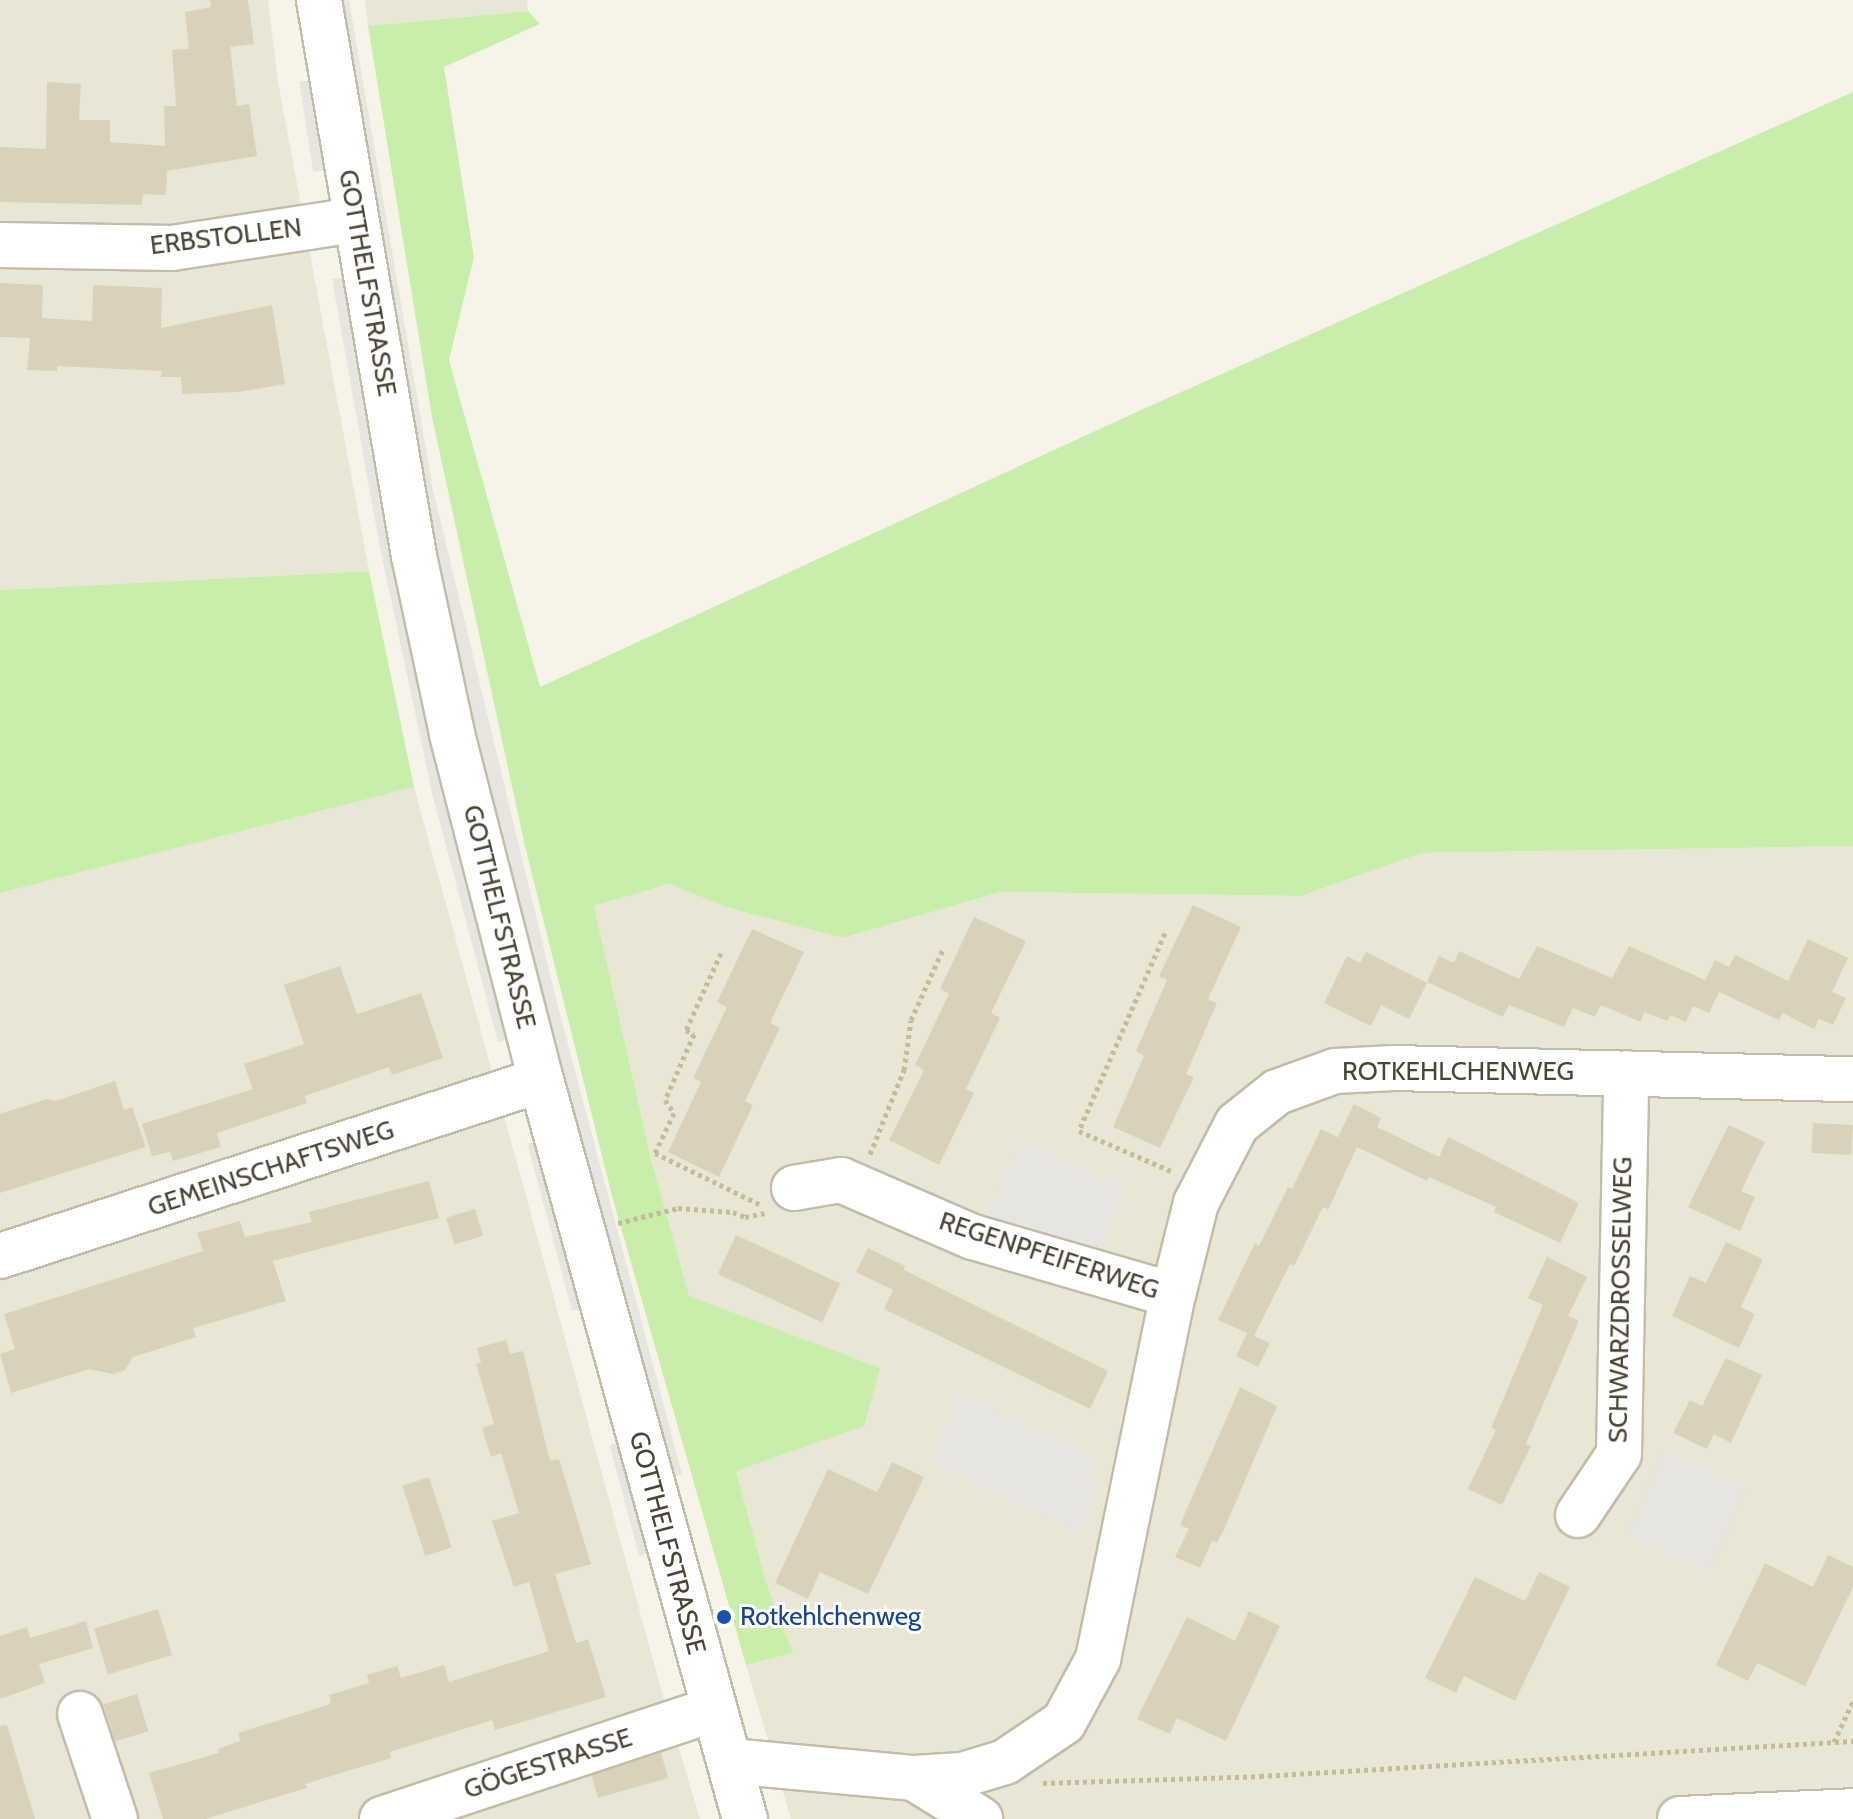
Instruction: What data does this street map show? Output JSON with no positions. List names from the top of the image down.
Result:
{
  "streets": {
    "street": [
      "ERBSTOLLEN",
      "GOTTHELFSTRASSE",
      "ROTKEHLCHENWEG",
      "GEMEINSCHAFTSWEG",
      "REGENPFEIFERWEG",
      "SCHWARZDROSSELWEG",
      "GÖGESTRASSE"
    ]
  },
  "crossings": [
    ["ERBSTOLLEN", "GOTTHELFSTRASSE"],
    ["GOTTHELFSTRASSE", "ROTKEHLCHENWEG"],
    ["GOTTHELFSTRASSE", "GEMEINSCHAFTSWEG"],
    ["GOTTHELFSTRASSE", "GÖGESTRASSE"],
    ["ROTKEHLCHENWEG", "REGENPFEIFERWEG"],
    ["ROTKEHLCHENWEG", "SCHWARZDROSSELWEG"]
  ],
  "places": ["Rotkehlchenweg"]
}
